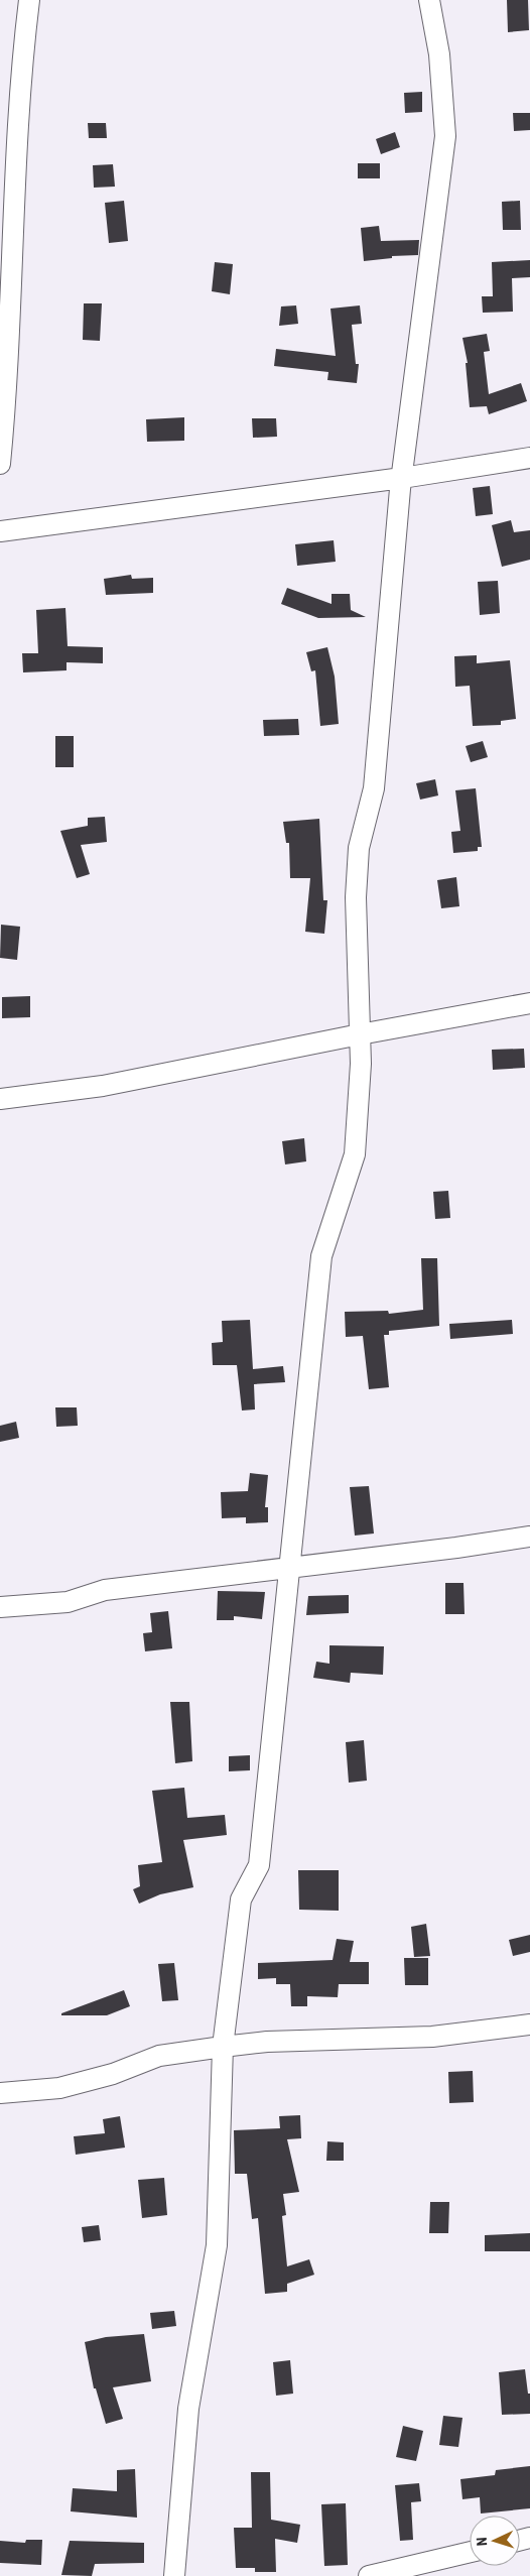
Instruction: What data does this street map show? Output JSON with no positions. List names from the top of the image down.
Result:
{
  "north": "left"
}
